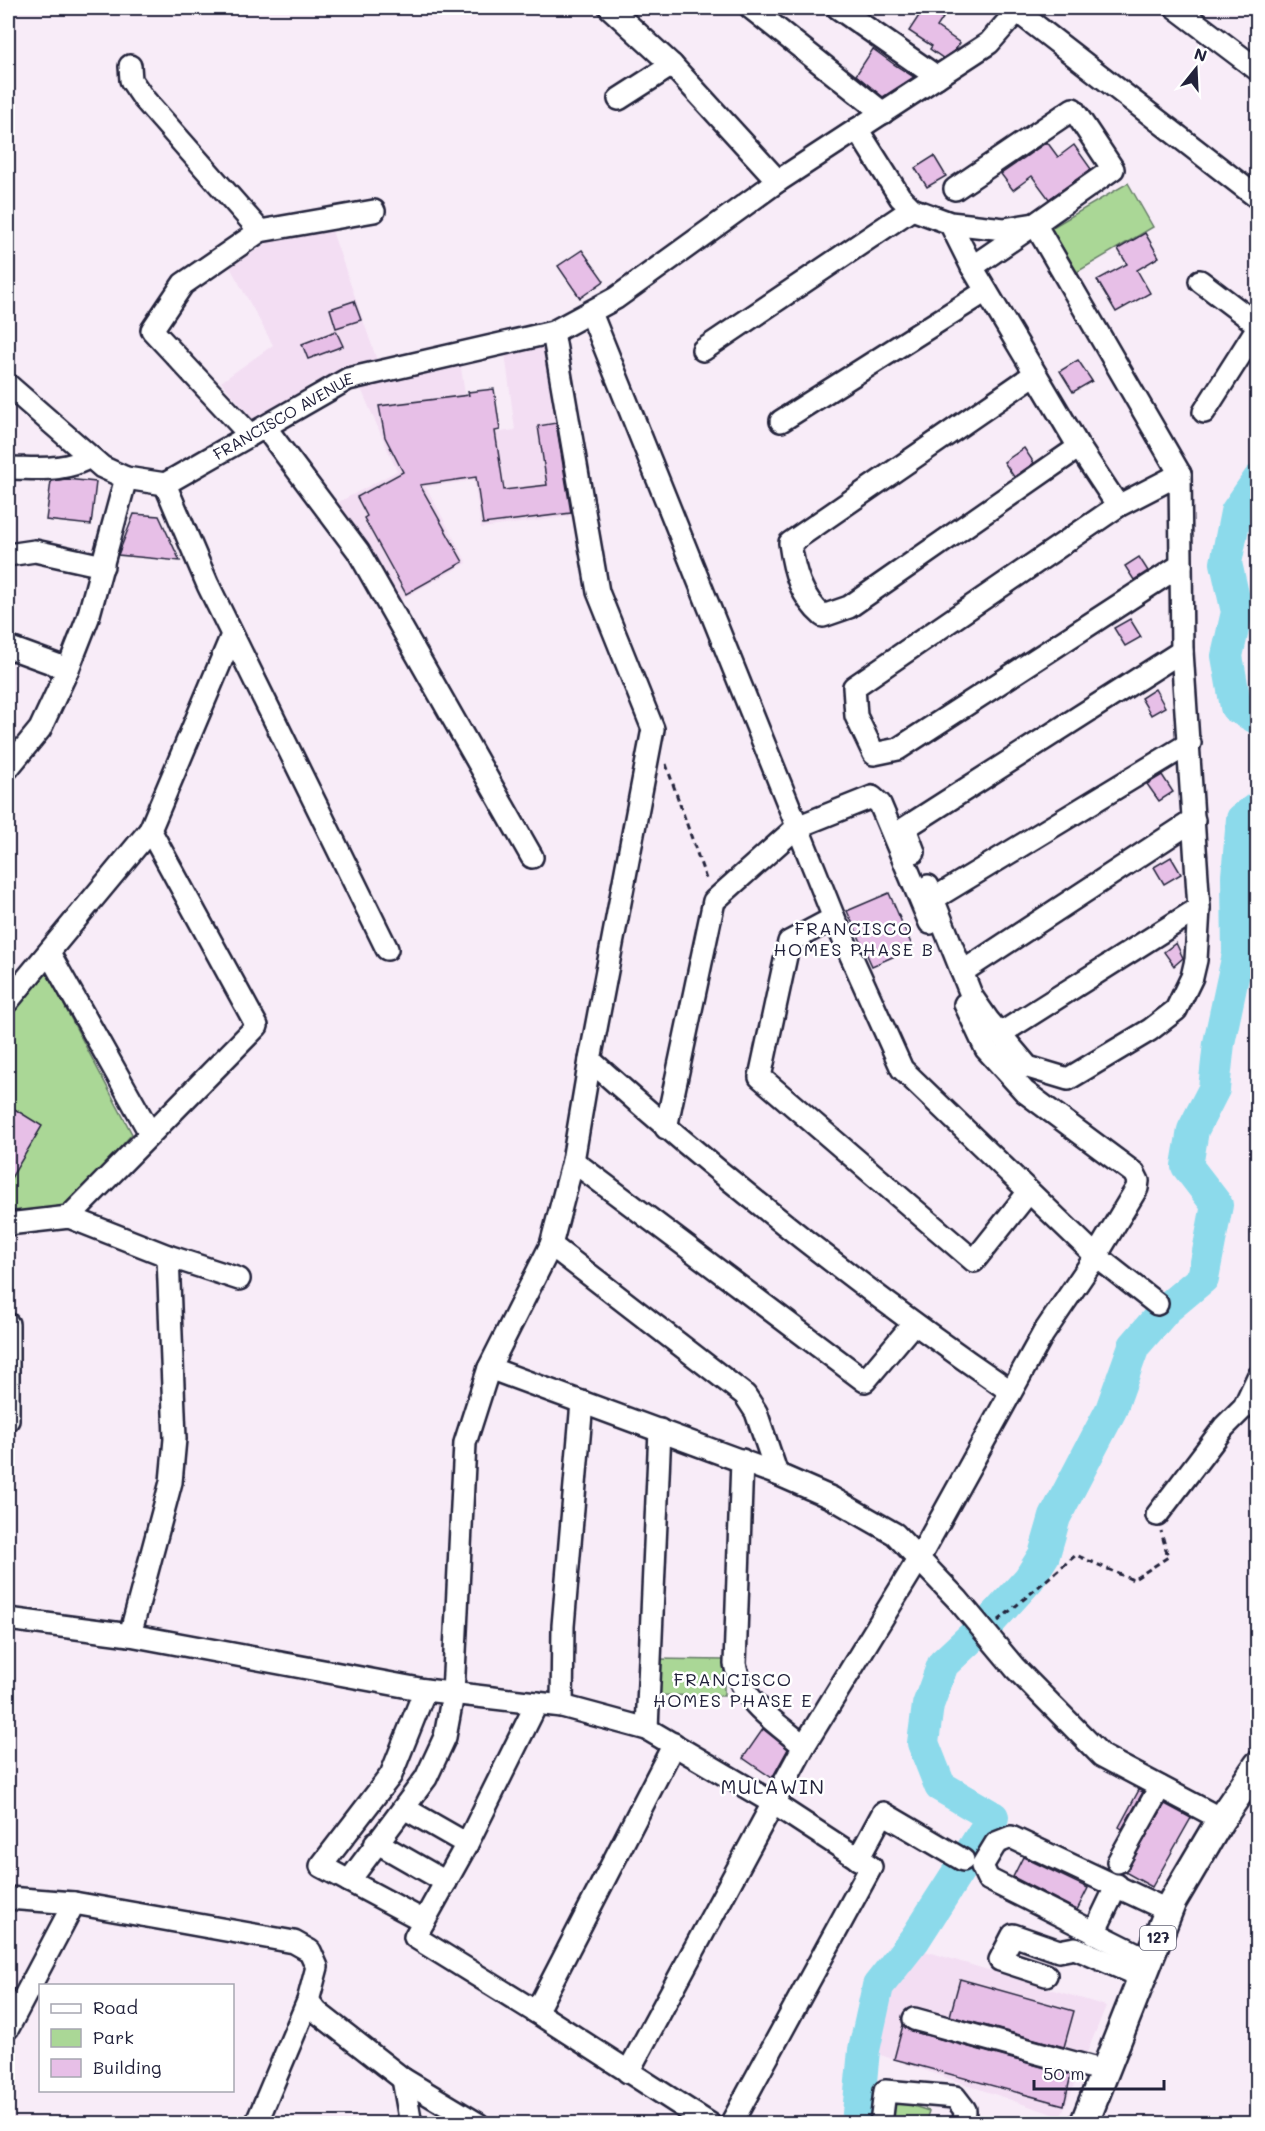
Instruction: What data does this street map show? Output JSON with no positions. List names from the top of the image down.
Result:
{
  "streets": {
    "main road": ["127"],
    "street": ["FRANCISCO AVENUE"]
  },
  "districts": ["FRANCISCO HOMES PHASE B", "FRANCISCO HOMES PHASE E", "MULAWIN"],
  "legend": ["Road", "Park", "Building"],
  "scale_bar": "50 m",
  "north": "top"
}
